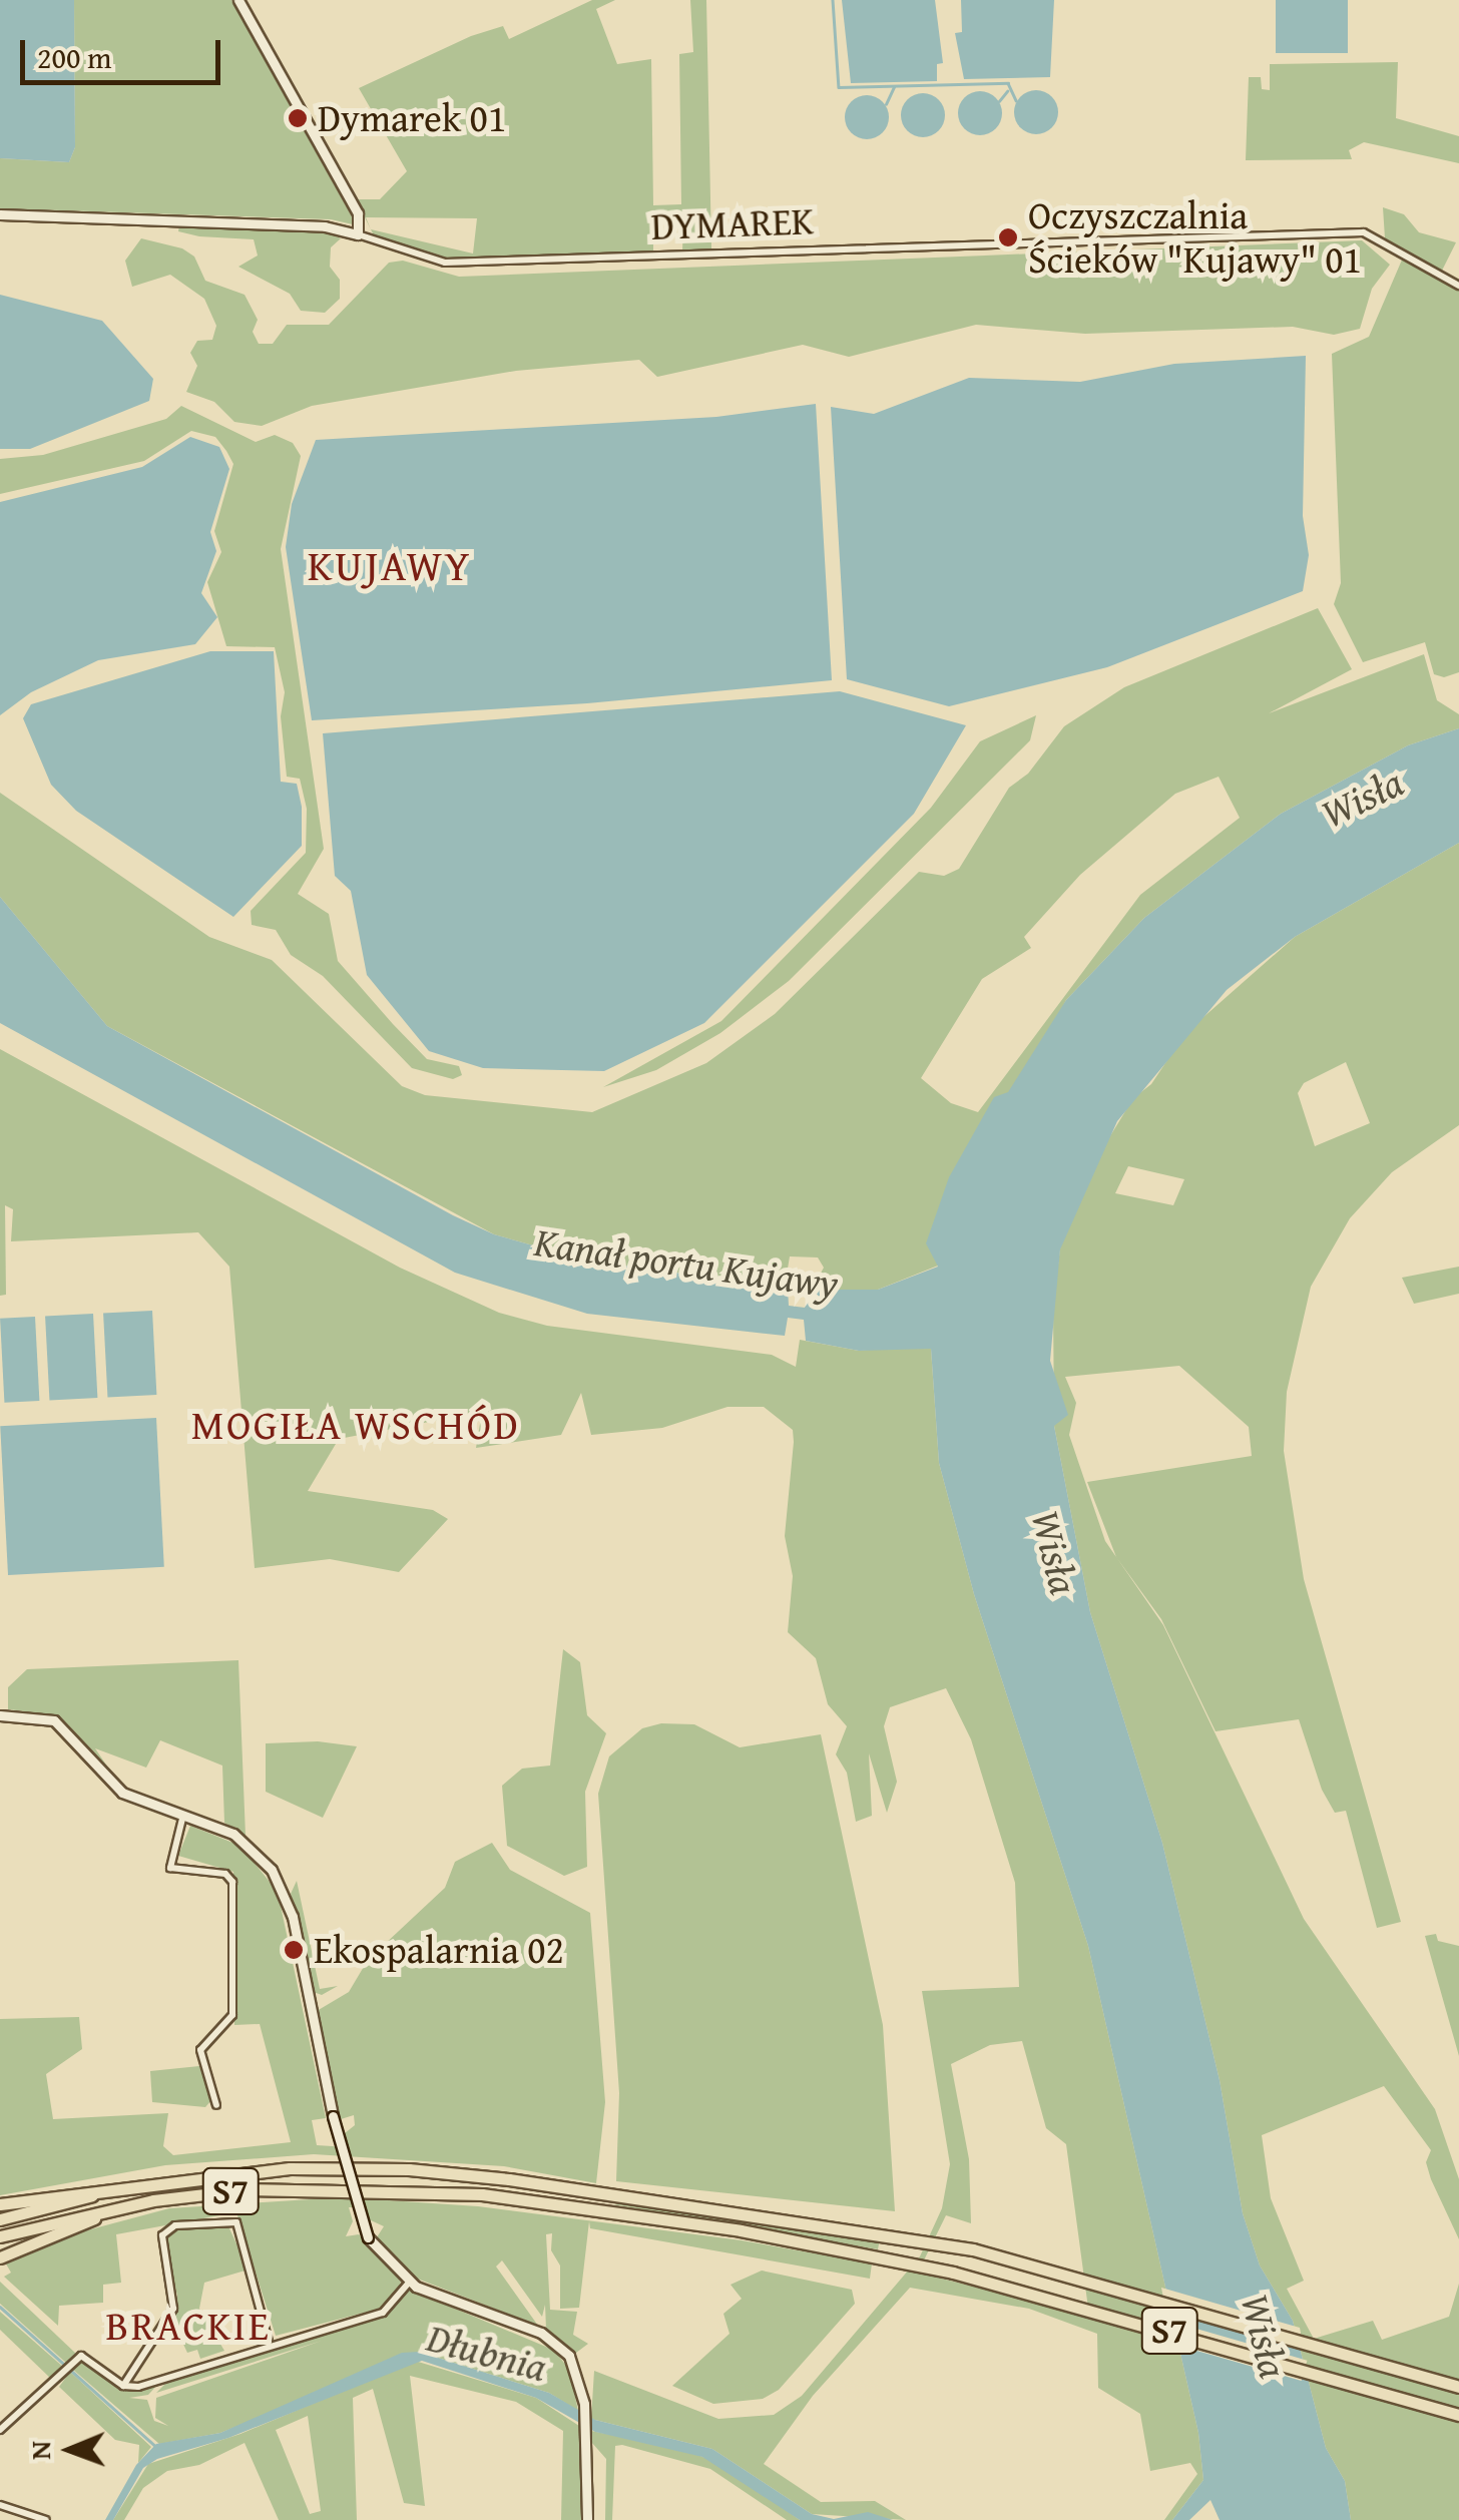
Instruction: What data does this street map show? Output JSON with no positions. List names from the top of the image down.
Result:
{
  "streets": {
    "highway": ["S7"],
    "street": ["DYMAREK"]
  },
  "districts": ["KUJAWY", "MOGIŁA WSCHÓD", "BRACKIE"],
  "water": ["Wisła", "Kanał portu Kujawy", "Dłubnia"],
  "places": ["Dymarek 01", "Oczyszczalnia Ścieków \"Kujawy\" 01", "Ekospalarnia 02"],
  "scale_bar": "200 m",
  "north": "left"
}
